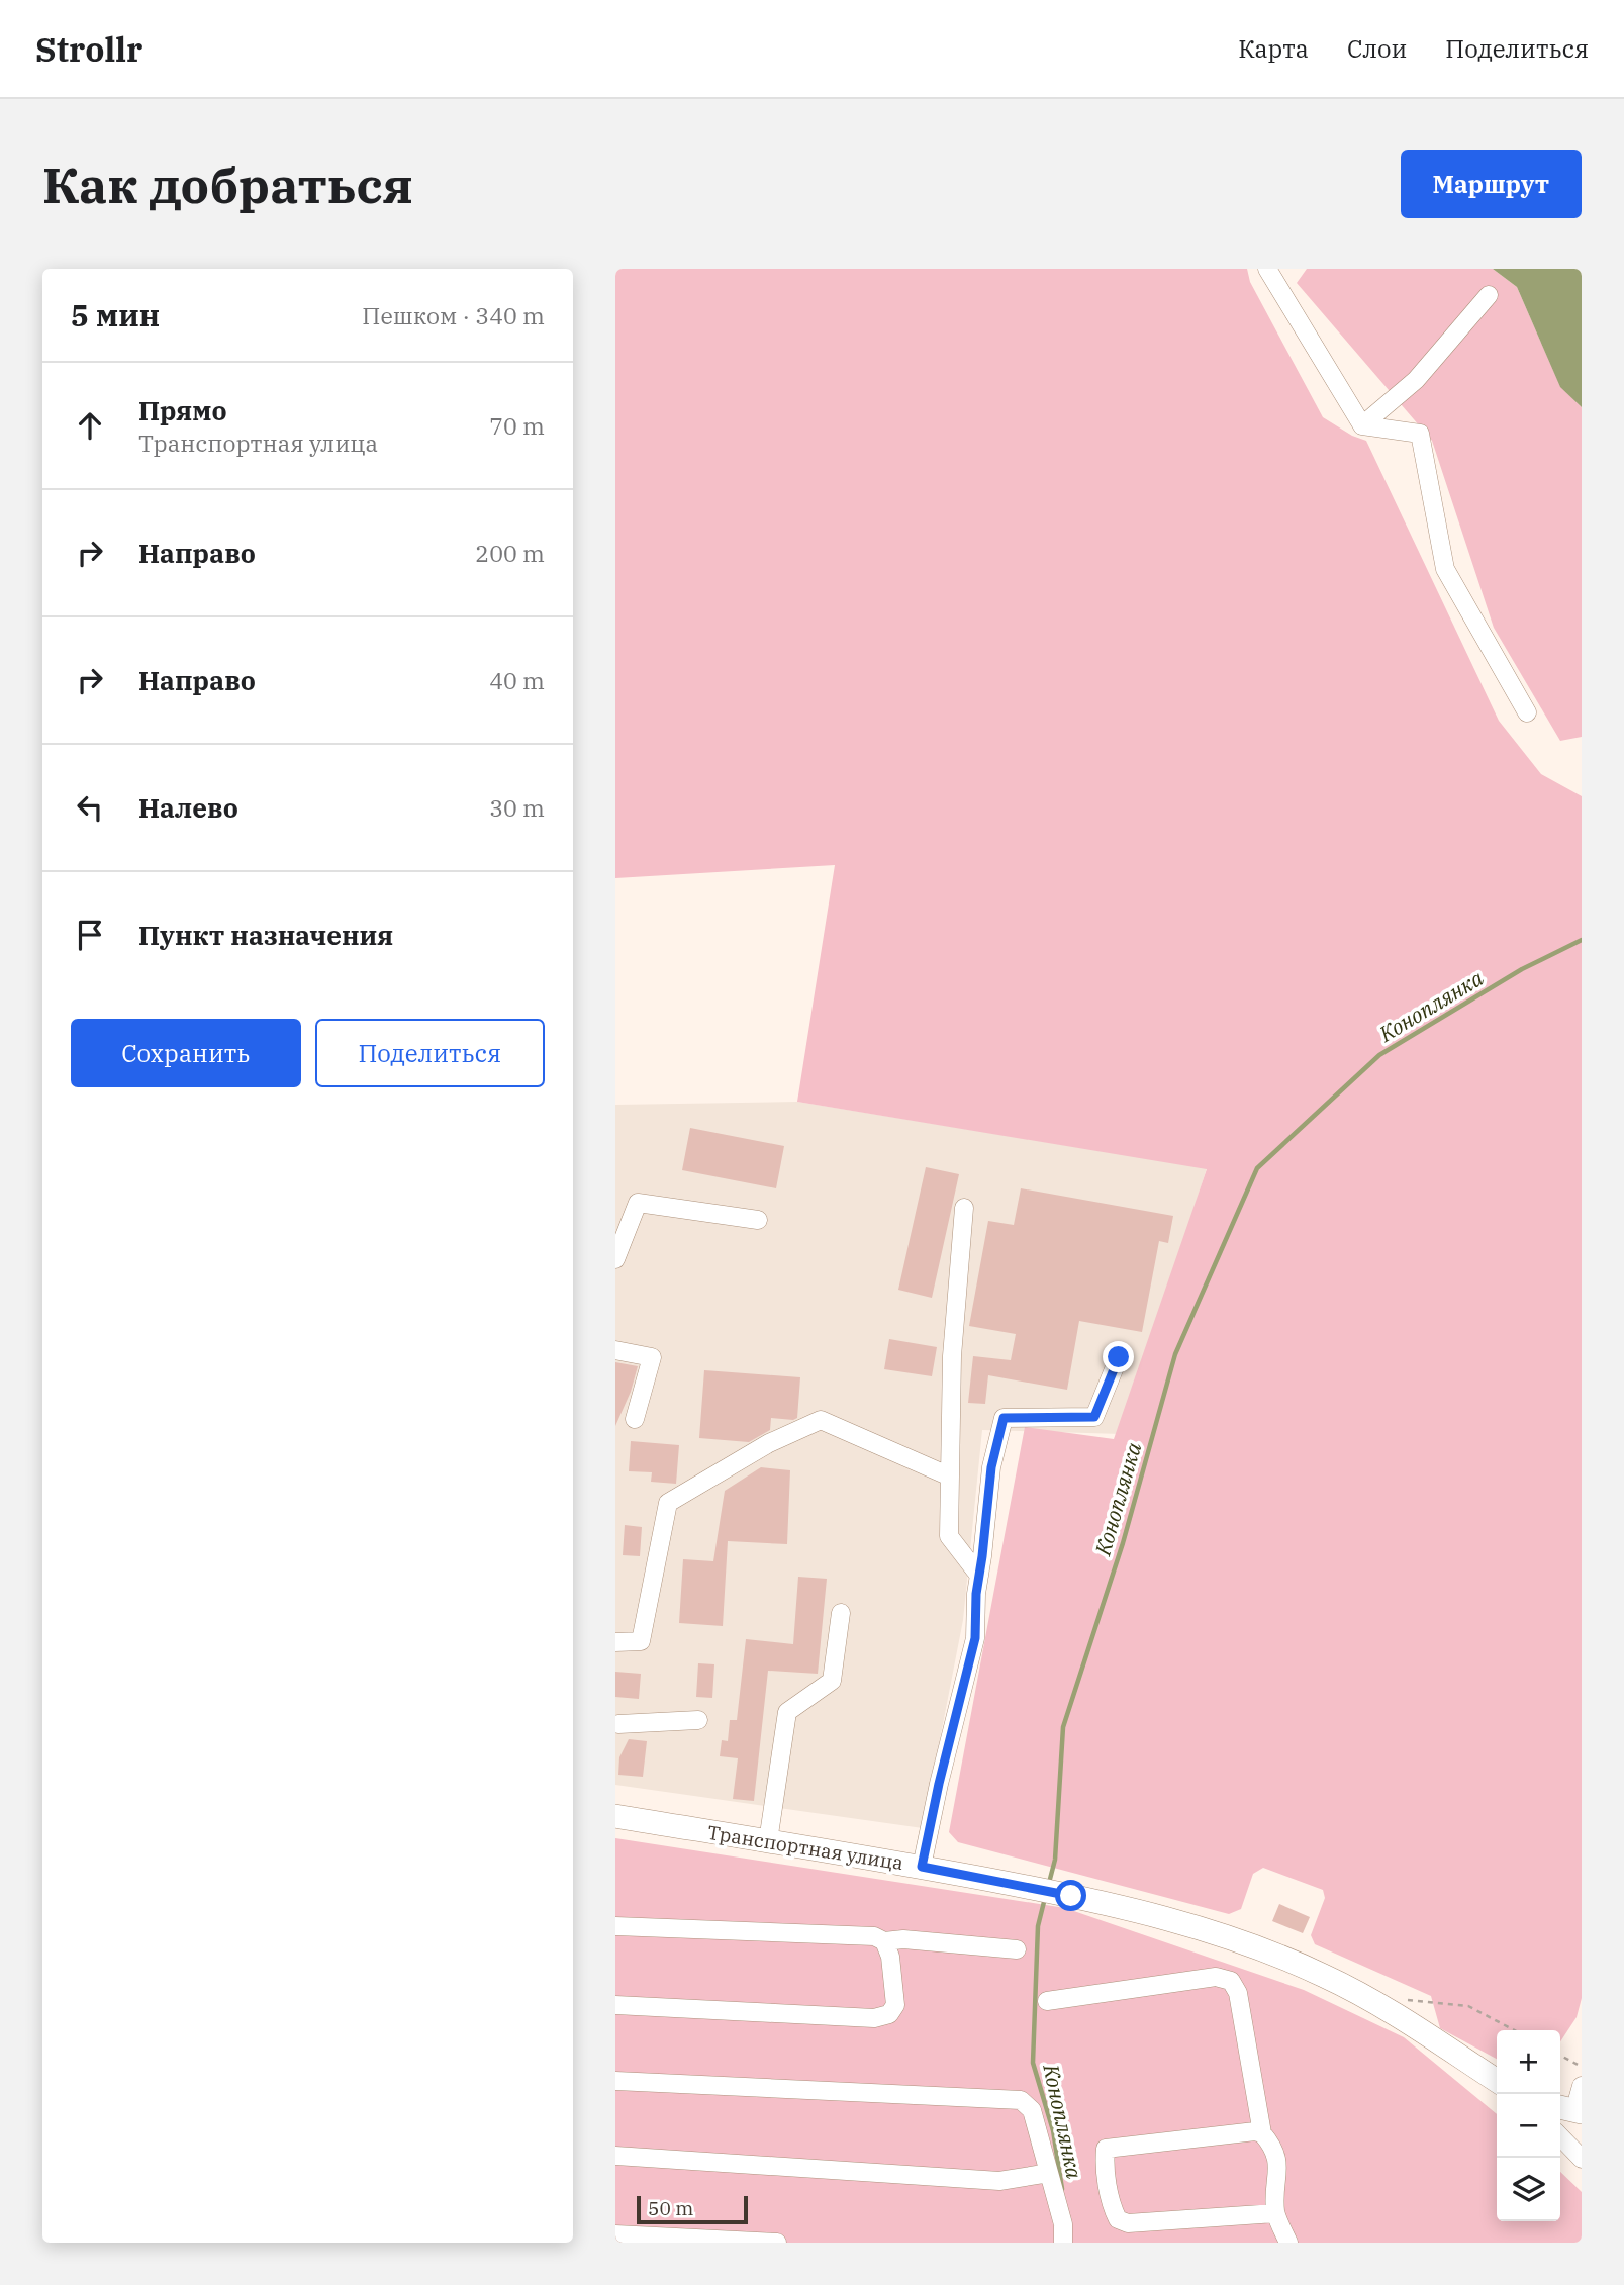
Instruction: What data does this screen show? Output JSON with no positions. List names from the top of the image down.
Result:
{
  "streets": {
    "main road": ["Транспортная улица"]
  },
  "water": ["Коноплянка"],
  "scale_bar": "50 m",
  "page": {
    "header": "Strollr",
    "nav": ["Карта", "Слои", "Поделиться"],
    "buttons": [
      "Маршрут",
      ["Сохранить", "Поделиться"]
    ],
    "title": "Как добраться",
    "heading": ["5 мин", "Пешком · 340 m"],
    "list": [
      ["Прямо", "Транспортная улица", "70 m"],
      ["Направо", "200 m"],
      ["Направо", "40 m"],
      ["Налево", "30 m"],
      "Пункт назначения"
    ],
    "map_buttons": ["+", "−"],
    "scale": "50 m"
  }
}
